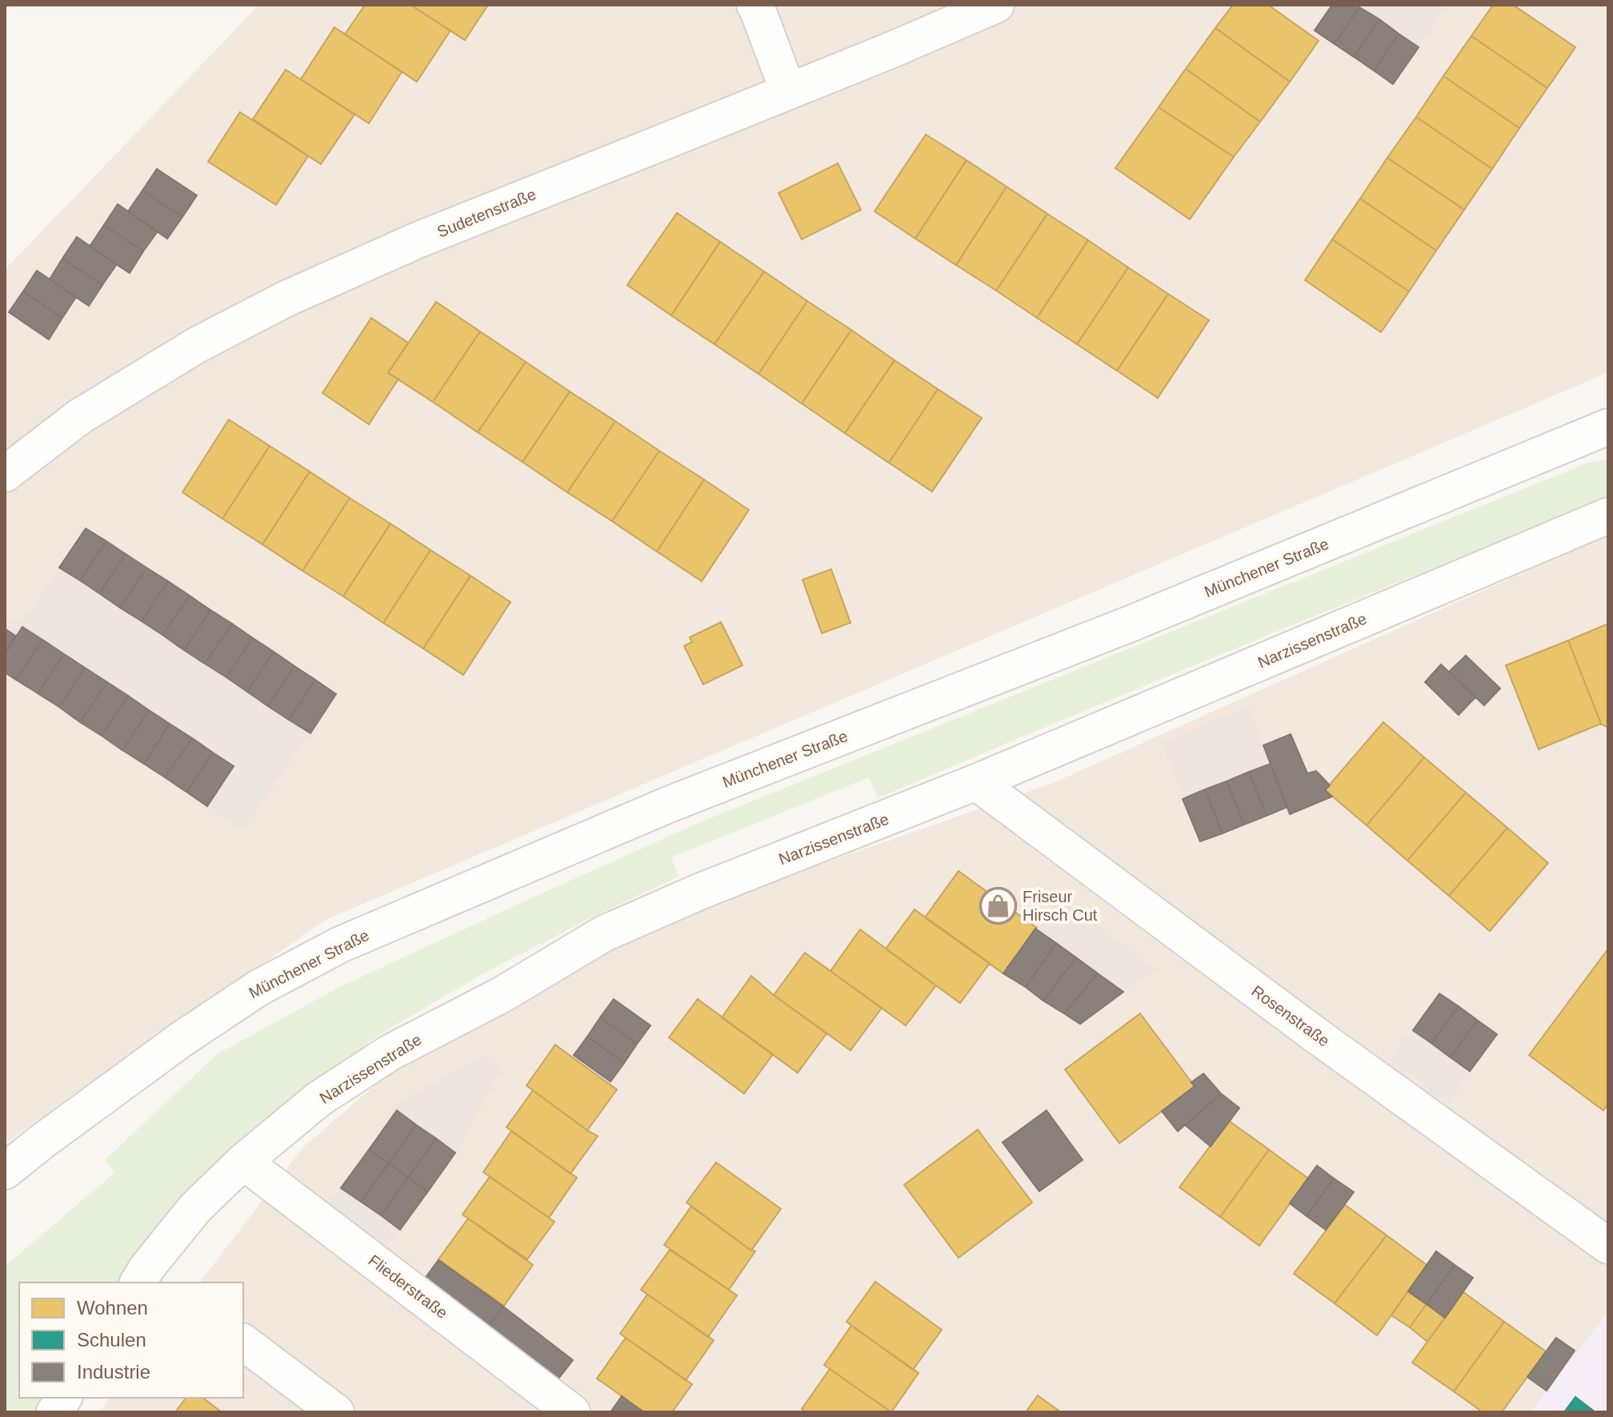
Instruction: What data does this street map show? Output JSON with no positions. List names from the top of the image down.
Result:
{
  "streets": {
    "street": [
      "Sudetenstraße",
      "Münchener Straße",
      "Narzissenstraße",
      "Rosenstraße",
      "Fliederstraße"
    ]
  },
  "crossings": [
    ["Narzissenstraße", "Rosenstraße"],
    ["Narzissenstraße", "Fliederstraße"]
  ],
  "places": {
    "shop": ["Friseur Hirsch Cut"]
  },
  "legend": ["Wohnen", "Schulen", "Industrie"]
}
